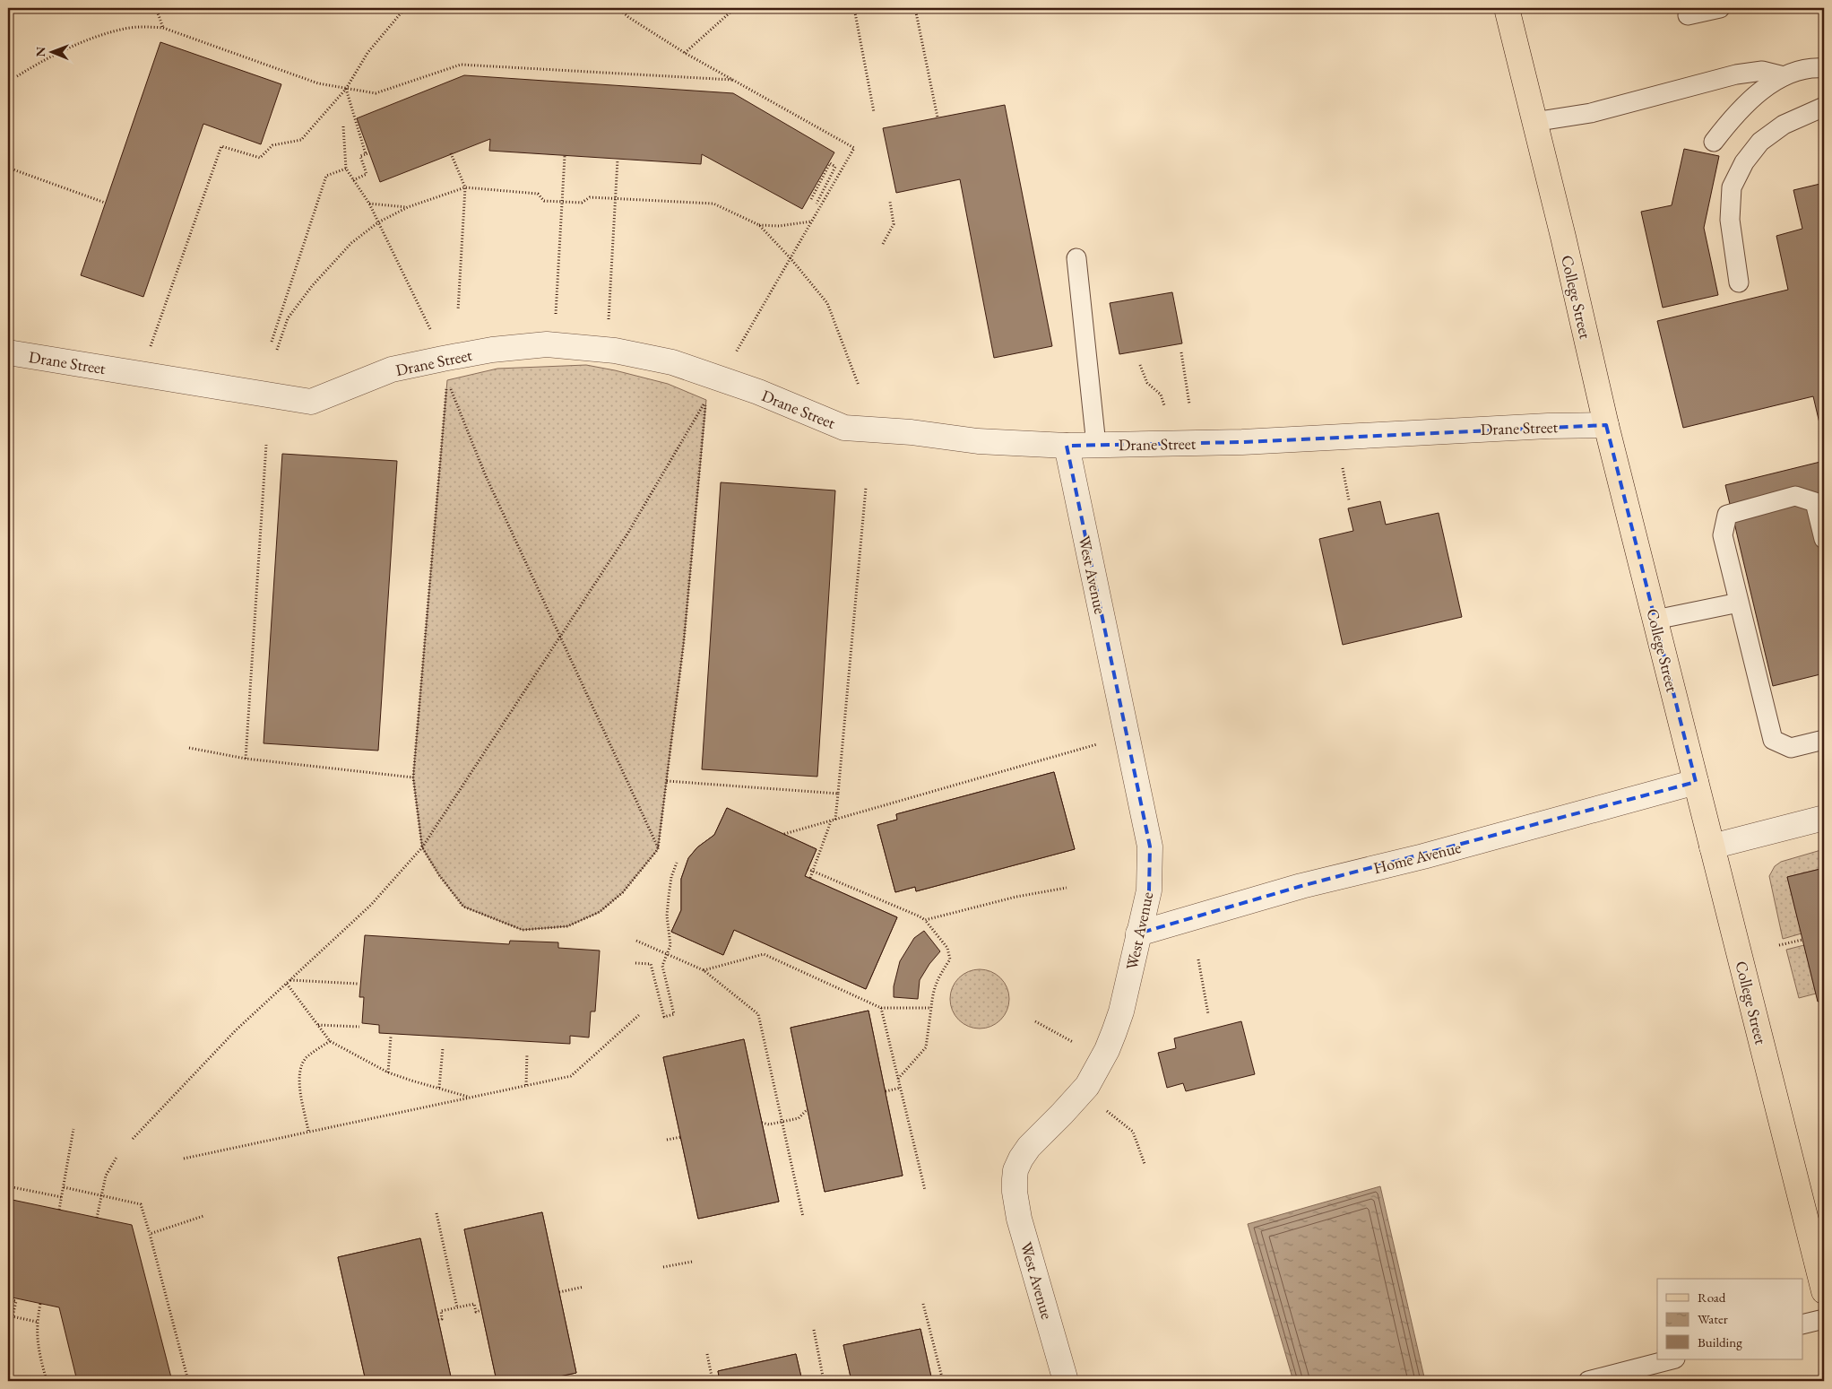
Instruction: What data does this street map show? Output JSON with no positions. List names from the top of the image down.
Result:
{
  "streets": {
    "main road": ["College Street"],
    "street": ["Drane Street", "West Avenue", "Home Avenue"]
  },
  "crossings": [
    ["College Street", "Drane Street"],
    ["College Street", "Home Avenue"],
    ["Drane Street", "West Avenue"],
    ["West Avenue", "Home Avenue"]
  ],
  "legend": ["Road", "Water", "Building"],
  "north": "left"
}
